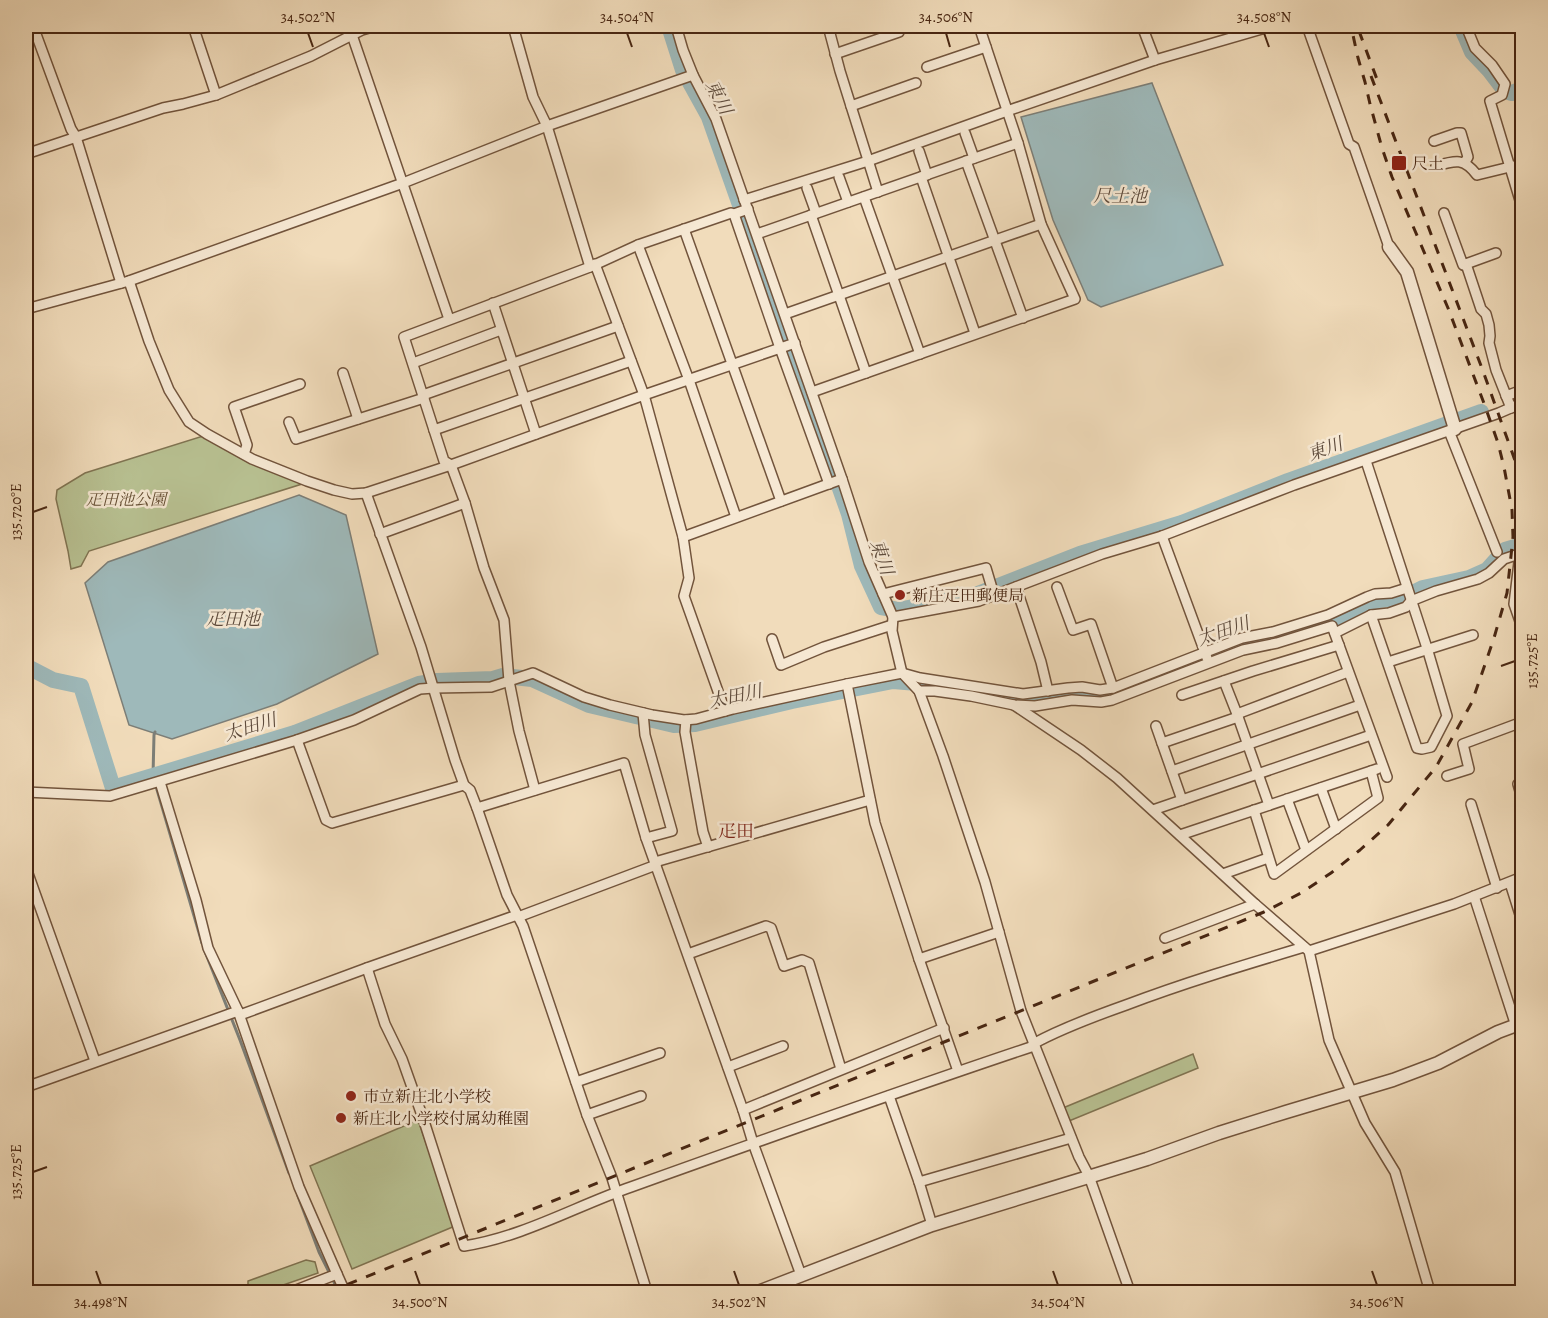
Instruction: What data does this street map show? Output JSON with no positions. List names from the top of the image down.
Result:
{
  "districts": ["疋田"],
  "water": [
    "東川",
    "尺土池",
    "疋田池",
    "太田川"
  ],
  "parks": ["疋田池公園"],
  "places": {
    "transit": ["尺土"],
    "other": ["新庄疋田郵便局", "市立新庄北小学校", "新庄北小学校付属幼稚園"]
  },
  "coordinates": [
    "34.502°N",
    "34.504°N",
    "34.506°N",
    "34.508°N",
    "135.720°E",
    "135.725°E",
    "34.498°N",
    "34.500°N"
  ]
}
